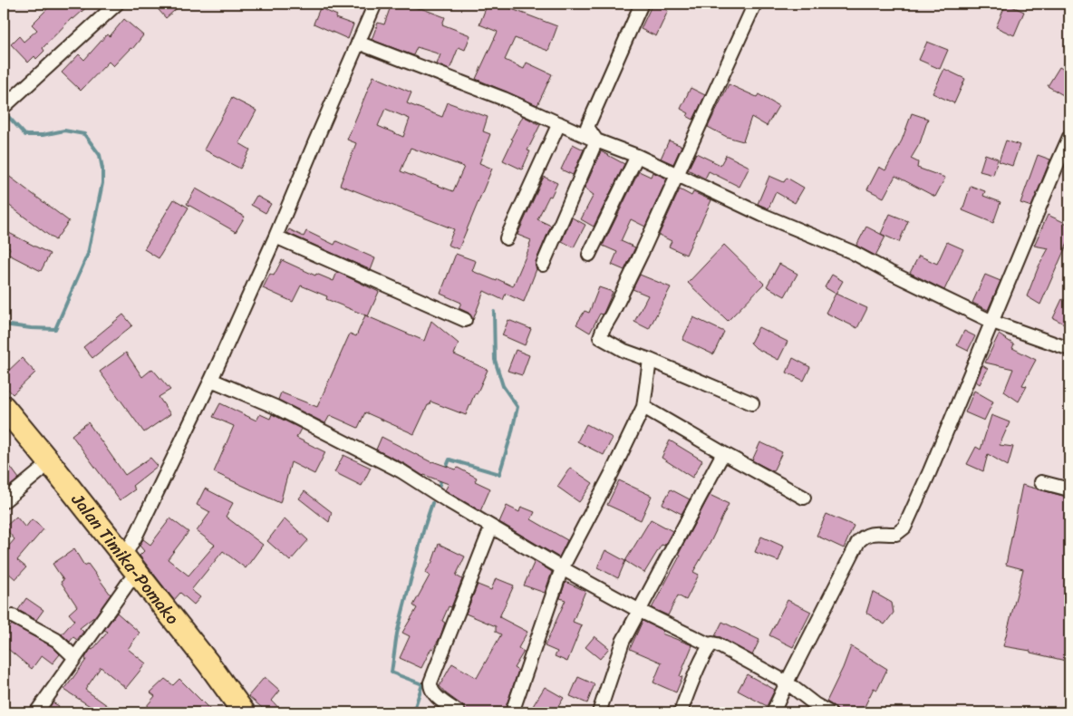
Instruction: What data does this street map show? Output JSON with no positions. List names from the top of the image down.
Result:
{
  "streets": {
    "highway": ["Jalan Timika-Pomako"]
  }
}
